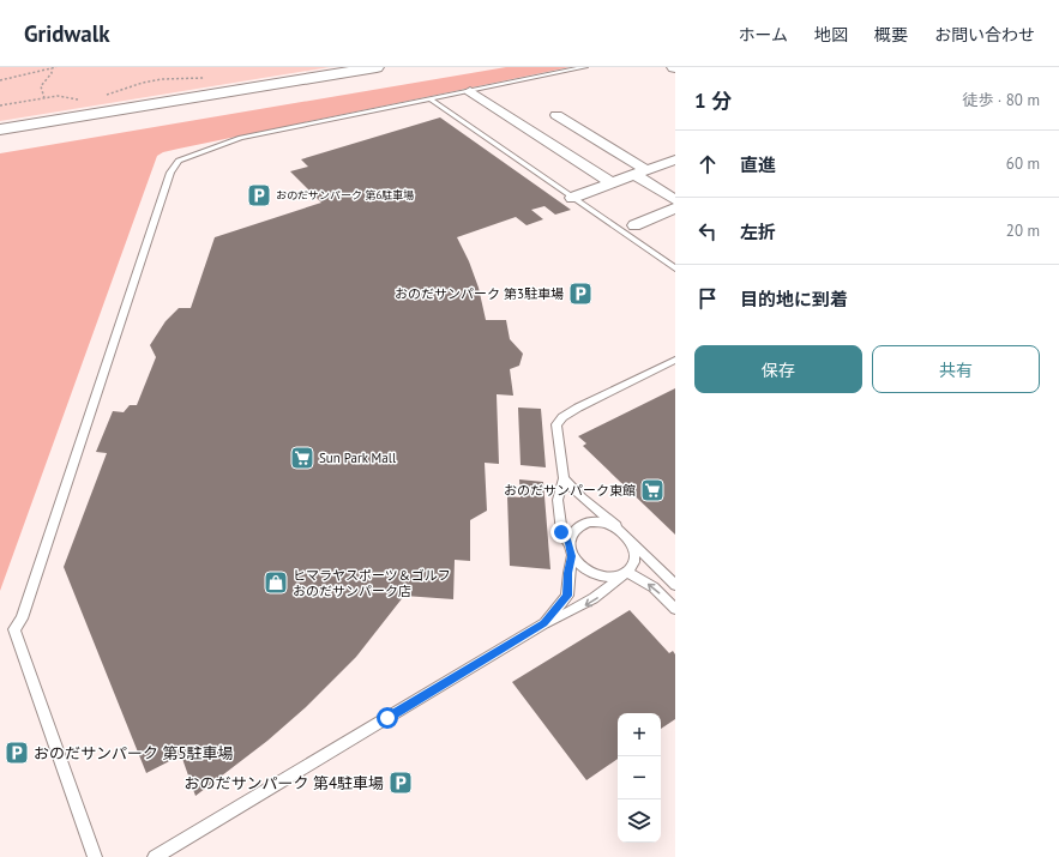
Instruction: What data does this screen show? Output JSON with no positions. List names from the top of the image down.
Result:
{
  "places": {
    "parking": [
      "おのだサンパーク 第6駐車場",
      "おのだサンパーク 第3駐車場",
      "おのだサンパーク 第5駐車場",
      "おのだサンパーク 第4駐車場"
    ],
    "supermarket": ["Sun Park Mall", "おのだサンパーク東館"],
    "shop": ["ヒマラヤスポーツ＆ゴルフ おのだサンパーク店"]
  },
  "page": {
    "header": "Gridwalk",
    "nav": [
      "ホーム",
      "地図",
      "概要",
      "お問い合わせ"
    ],
    "heading": ["1 分", "徒歩 · 80 m"],
    "list": [
      ["直進", "60 m"],
      ["左折", "20 m"],
      "目的地に到着"
    ],
    "buttons": ["保存", "共有"],
    "map_buttons": ["+", "−"]
  }
}
